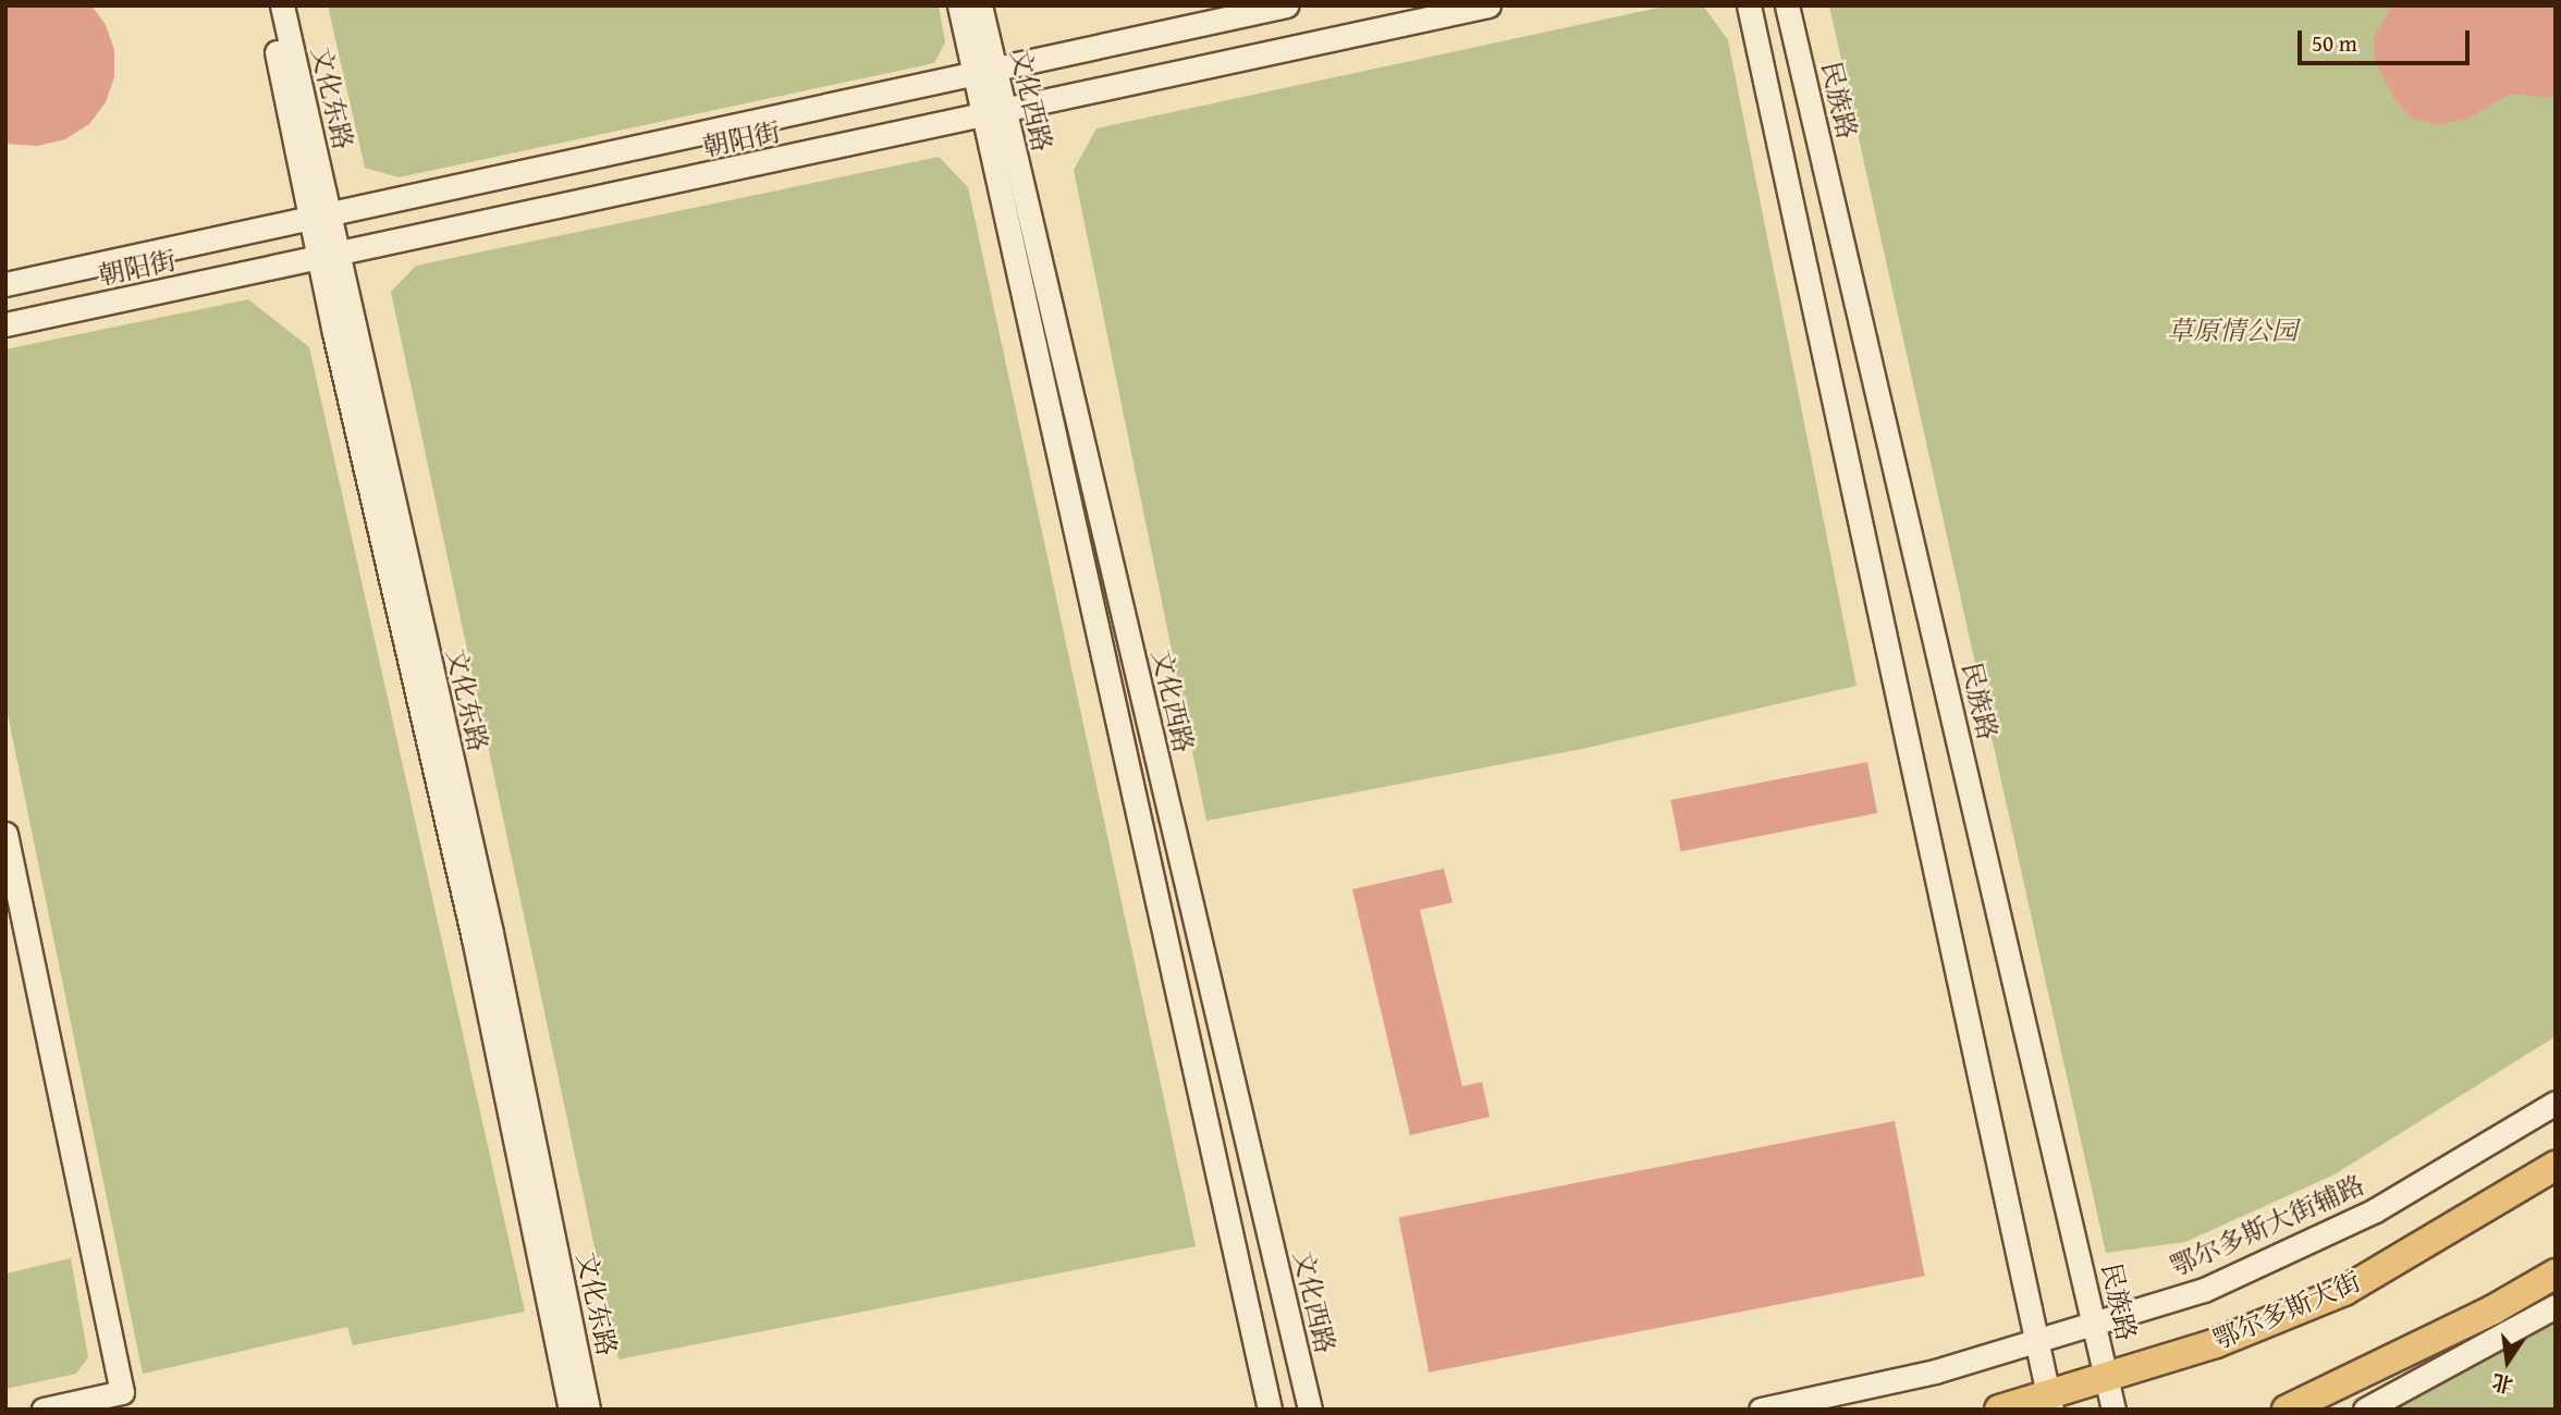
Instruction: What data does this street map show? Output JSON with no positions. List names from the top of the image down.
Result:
{
  "streets": {
    "main road": ["鄂尔多斯大街"],
    "street": [
      "文化东路",
      "文化西路",
      "民族路",
      "朝阳街",
      "鄂尔多斯大街辅路"
    ]
  },
  "crossings": [
    ["文化东路", "朝阳街"],
    ["文化西路", "朝阳街"],
    ["民族路", "鄂尔多斯大街辅路"],
    ["民族路", "鄂尔多斯大街"]
  ],
  "parks": ["草原情公园"],
  "scale_bar": "50 m",
  "north": "bottom"
}
